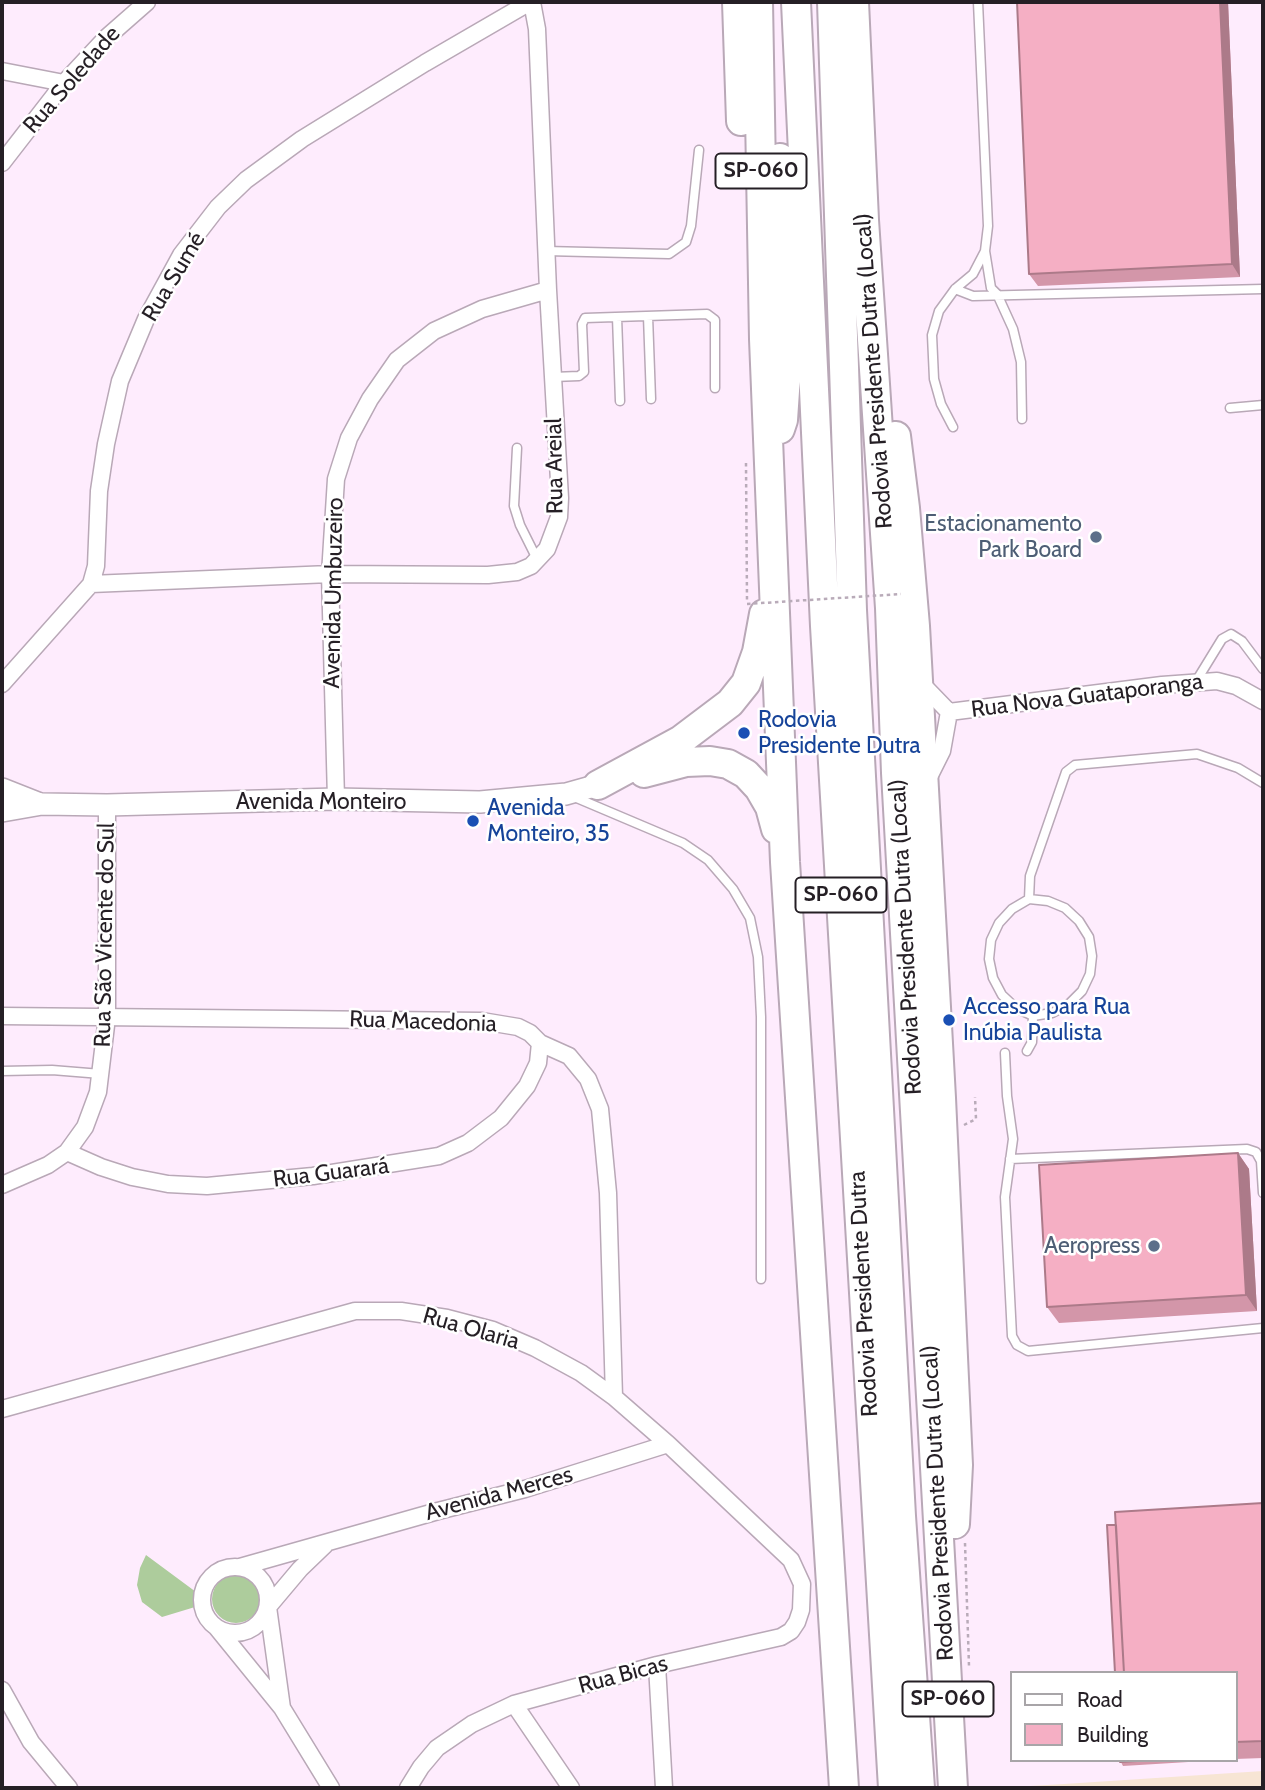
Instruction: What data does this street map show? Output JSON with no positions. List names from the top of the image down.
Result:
{
  "streets": {
    "highway": ["SP-060", "Rodovia Presidente Dutra (Local)", "Rodovia Presidente Dutra"],
    "street": [
      "Rua Soledade",
      "Rua Sumé",
      "Rua Areial",
      "Avenida Umbuzeiro",
      "Rua Nova Guataporanga",
      "Avenida Monteiro",
      "Rua São Vicente do Sul",
      "Rua Macedonia",
      "Rua Guarará",
      "Rua Olaria",
      "Avenida Merces",
      "Rua Bicas"
    ]
  },
  "crossings": [
    ["Rua Sumé", "Rua Areial"],
    ["Rua Areial", "Avenida Umbuzeiro"],
    ["Avenida Umbuzeiro", "Avenida Monteiro"],
    ["Avenida Monteiro", "Rua São Vicente do Sul"],
    ["Rua São Vicente do Sul", "Rua Macedonia"],
    ["Rua São Vicente do Sul", "Rua Guarará"],
    ["Rua Macedonia", "Rua Guarará"],
    ["Rua Macedonia", "Rua Olaria"],
    ["Rua Olaria", "Avenida Merces"],
    ["Rua Olaria", "Rua Bicas"]
  ],
  "places": [
    "Estacionamento Park Board",
    "Rodovia Presidente Dutra",
    "Avenida Monteiro, 35",
    "Accesso para Rua Inúbia Paulista",
    "Aeropress"
  ],
  "legend": ["Road", "Building"]
}
